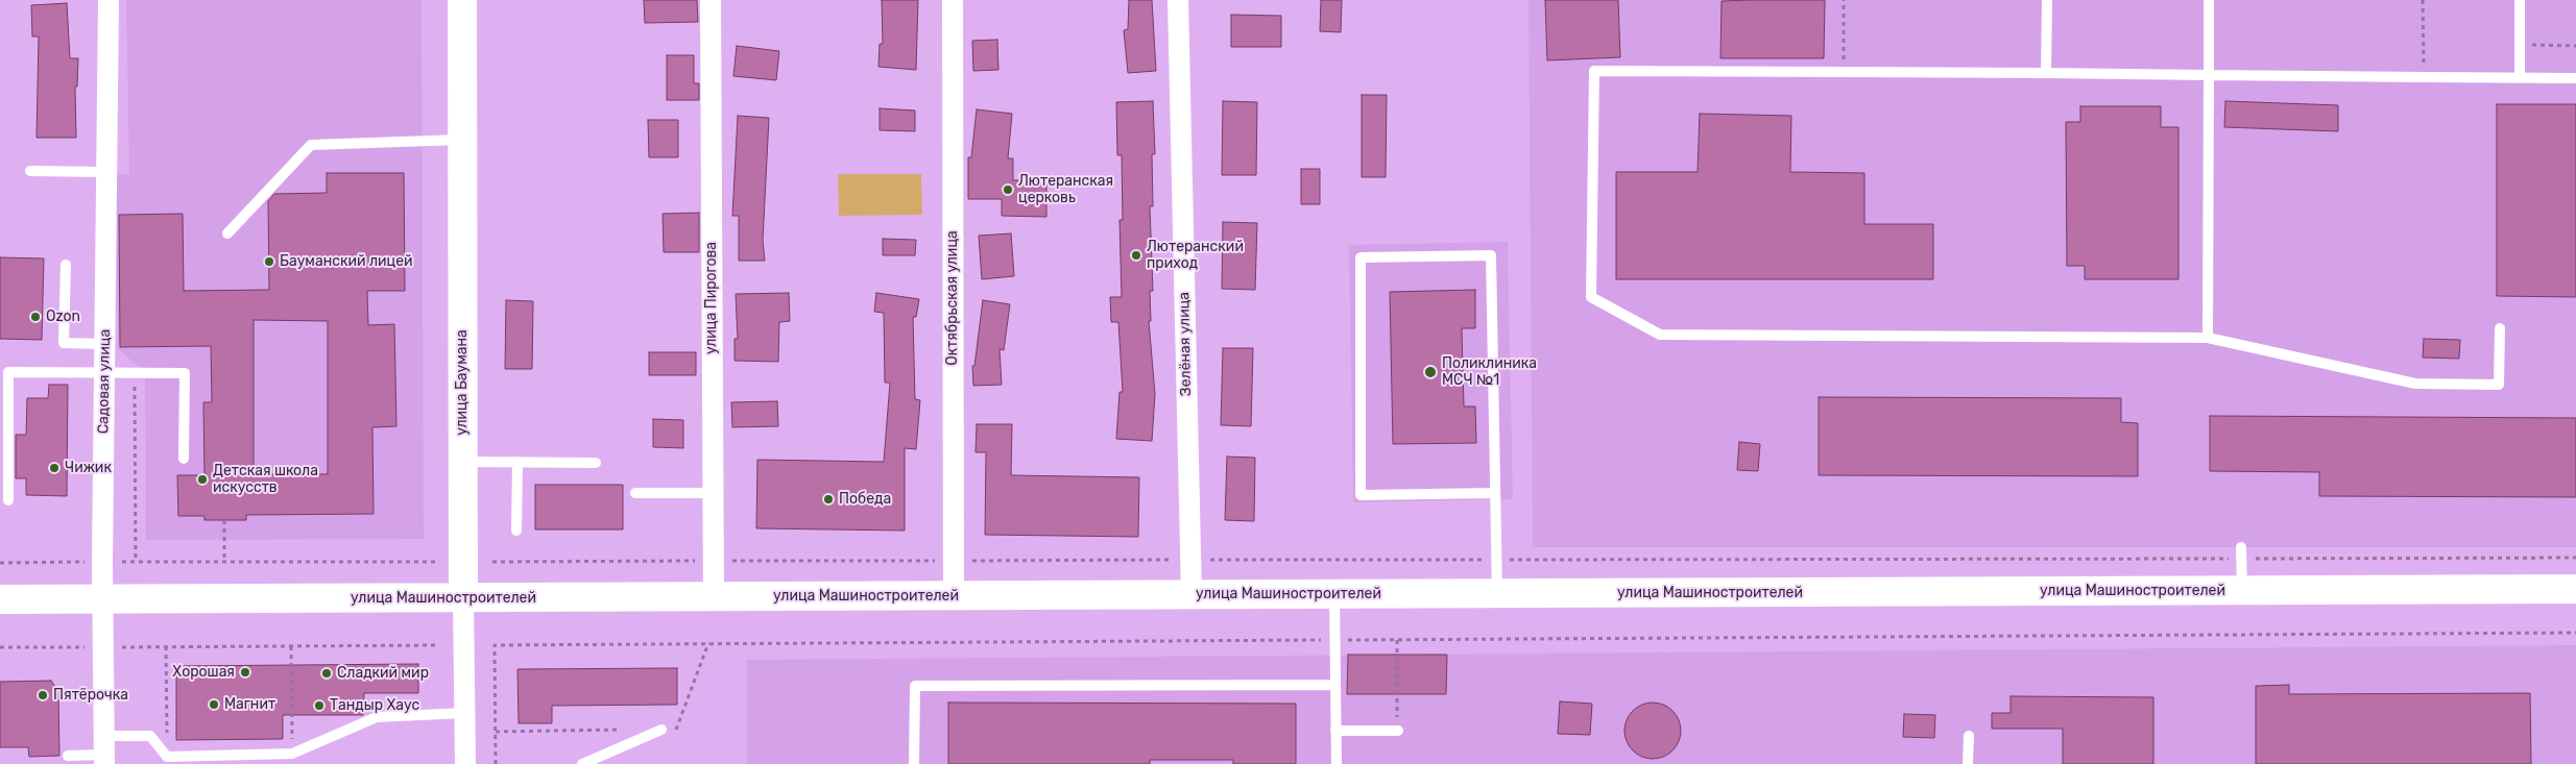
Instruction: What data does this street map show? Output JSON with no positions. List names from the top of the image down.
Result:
{
  "streets": {
    "main road": ["улица Баумана", "улица Машиностроителей"],
    "street": [
      "улица Пирогова",
      "Октябрьская улица",
      "Зелёная улица",
      "Садовая улица"
    ]
  },
  "crossings": [
    ["улица Пирогова", "улица Машиностроителей"],
    ["Октябрьская улица", "улица Машиностроителей"],
    ["Зелёная улица", "улица Машиностроителей"],
    ["Садовая улица", "улица Машиностроителей"],
    ["улица Баумана", "улица Машиностроителей"]
  ],
  "places": [
    "Лютеранская церковь",
    "Лютеранский приход",
    "Бауманский лицей",
    "Ozon",
    "Поликлиника МСЧ №1",
    "Чижик",
    "Детская школа искусств",
    "Победа",
    "Хорошая",
    "Сладкий мир",
    "Пятёрочка",
    "Магнит",
    "Тандыр Хаус"
  ]
}
